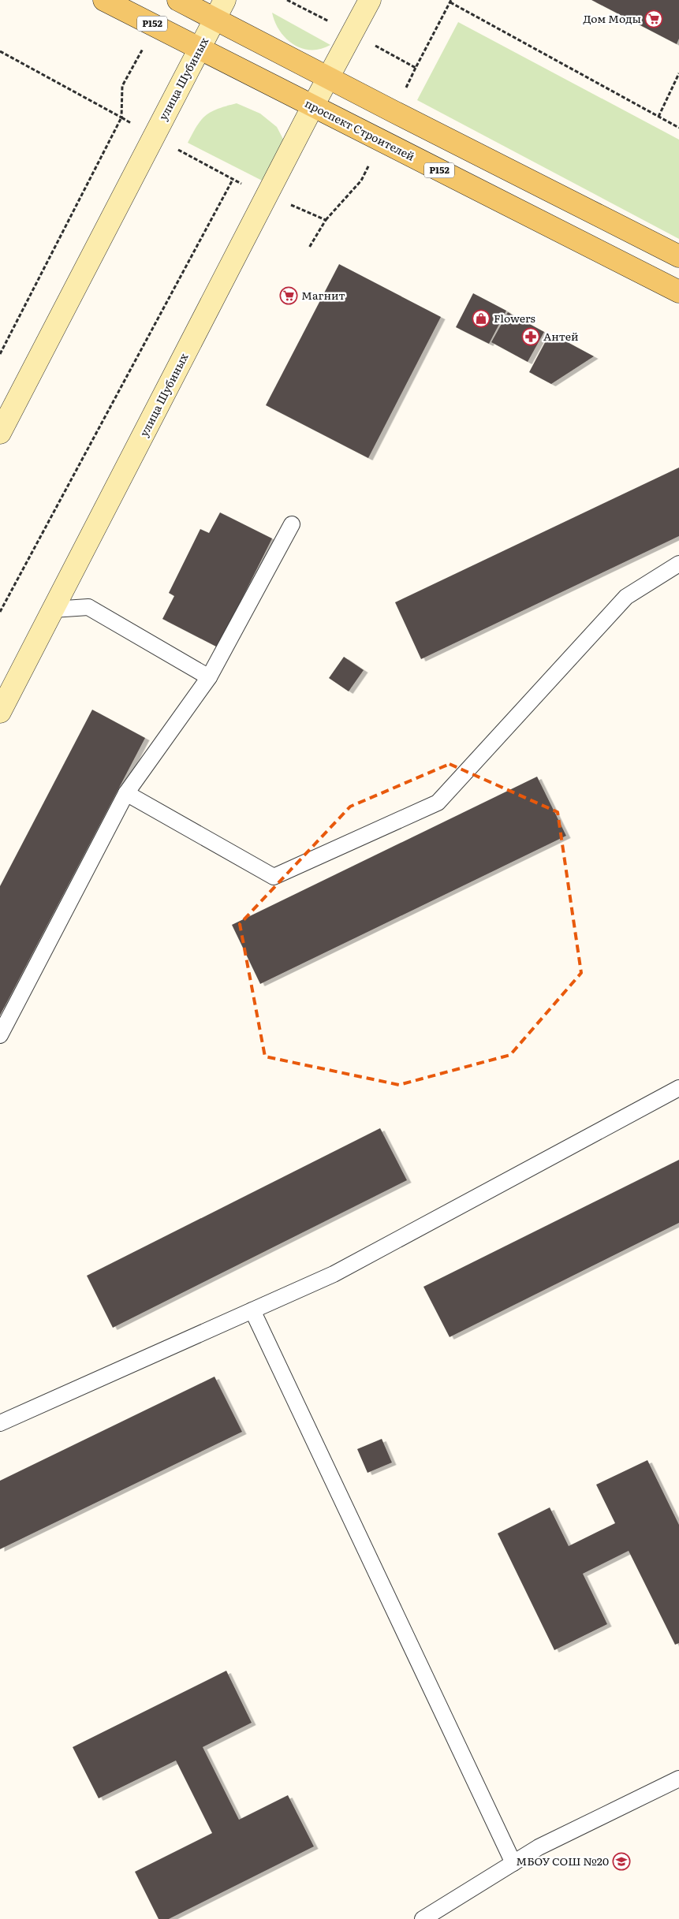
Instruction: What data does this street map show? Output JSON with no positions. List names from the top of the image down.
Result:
{
  "streets": {
    "main road": ["Р152", "улица Шубиных", "проспект Строителей"]
  },
  "crossings": [
    ["улица Шубиных", "проспект Строителей"]
  ],
  "places": {
    "supermarket": ["Дом Моды", "Магнит"],
    "shop": ["Flowers"],
    "pharmacy": ["Антей"],
    "school or university": ["МБОУ СОШ №20"]
  }
}
